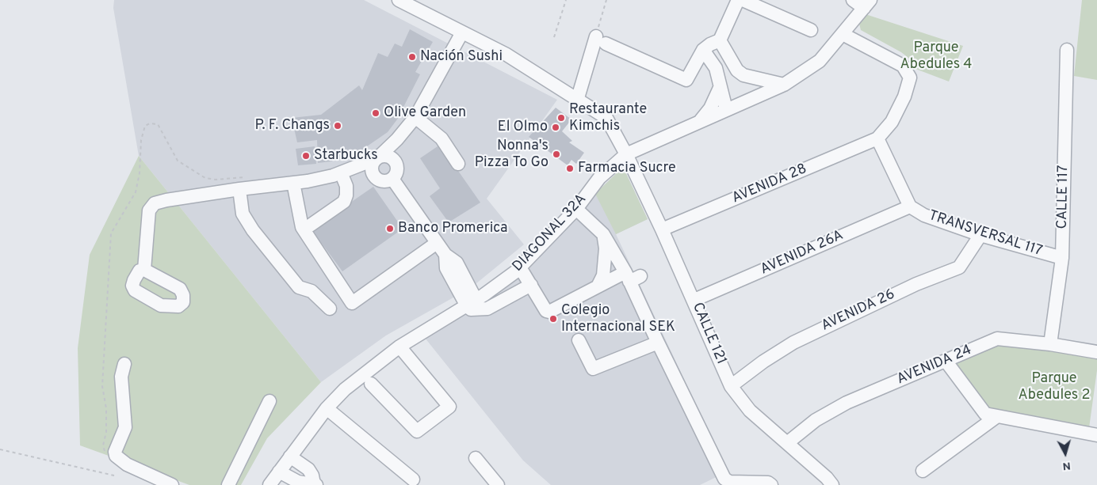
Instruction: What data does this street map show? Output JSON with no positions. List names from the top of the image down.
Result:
{
  "streets": {
    "street": [
      "AVENIDA 28",
      "CALLE 117",
      "DIAGONAL 32A",
      "TRANSVERSAL 117",
      "AVENIDA 26A",
      "AVENIDA 26",
      "CALLE 121",
      "AVENIDA 24"
    ]
  },
  "crossings": [
    ["AVENIDA 28", "CALLE 121"],
    ["CALLE 117", "TRANSVERSAL 117"],
    ["CALLE 117", "AVENIDA 24"],
    ["DIAGONAL 32A", "CALLE 121"],
    ["TRANSVERSAL 117", "AVENIDA 26A"],
    ["TRANSVERSAL 117", "AVENIDA 26"],
    ["AVENIDA 26A", "CALLE 121"],
    ["AVENIDA 26", "CALLE 121"],
    ["CALLE 121", "AVENIDA 24"]
  ],
  "parks": ["Parque Abedules 4", "Parque Abedules 2"],
  "places": [
    "Nación Sushi",
    "Olive Garden",
    "Restaurante Kimchis",
    "P. F. Changs",
    "El Olmo",
    "Nonna's Pizza To Go",
    "Starbucks",
    "Farmacia Sucre",
    "Banco Promerica",
    "Colegio Internacional SEK"
  ],
  "north": "bottom"
}
